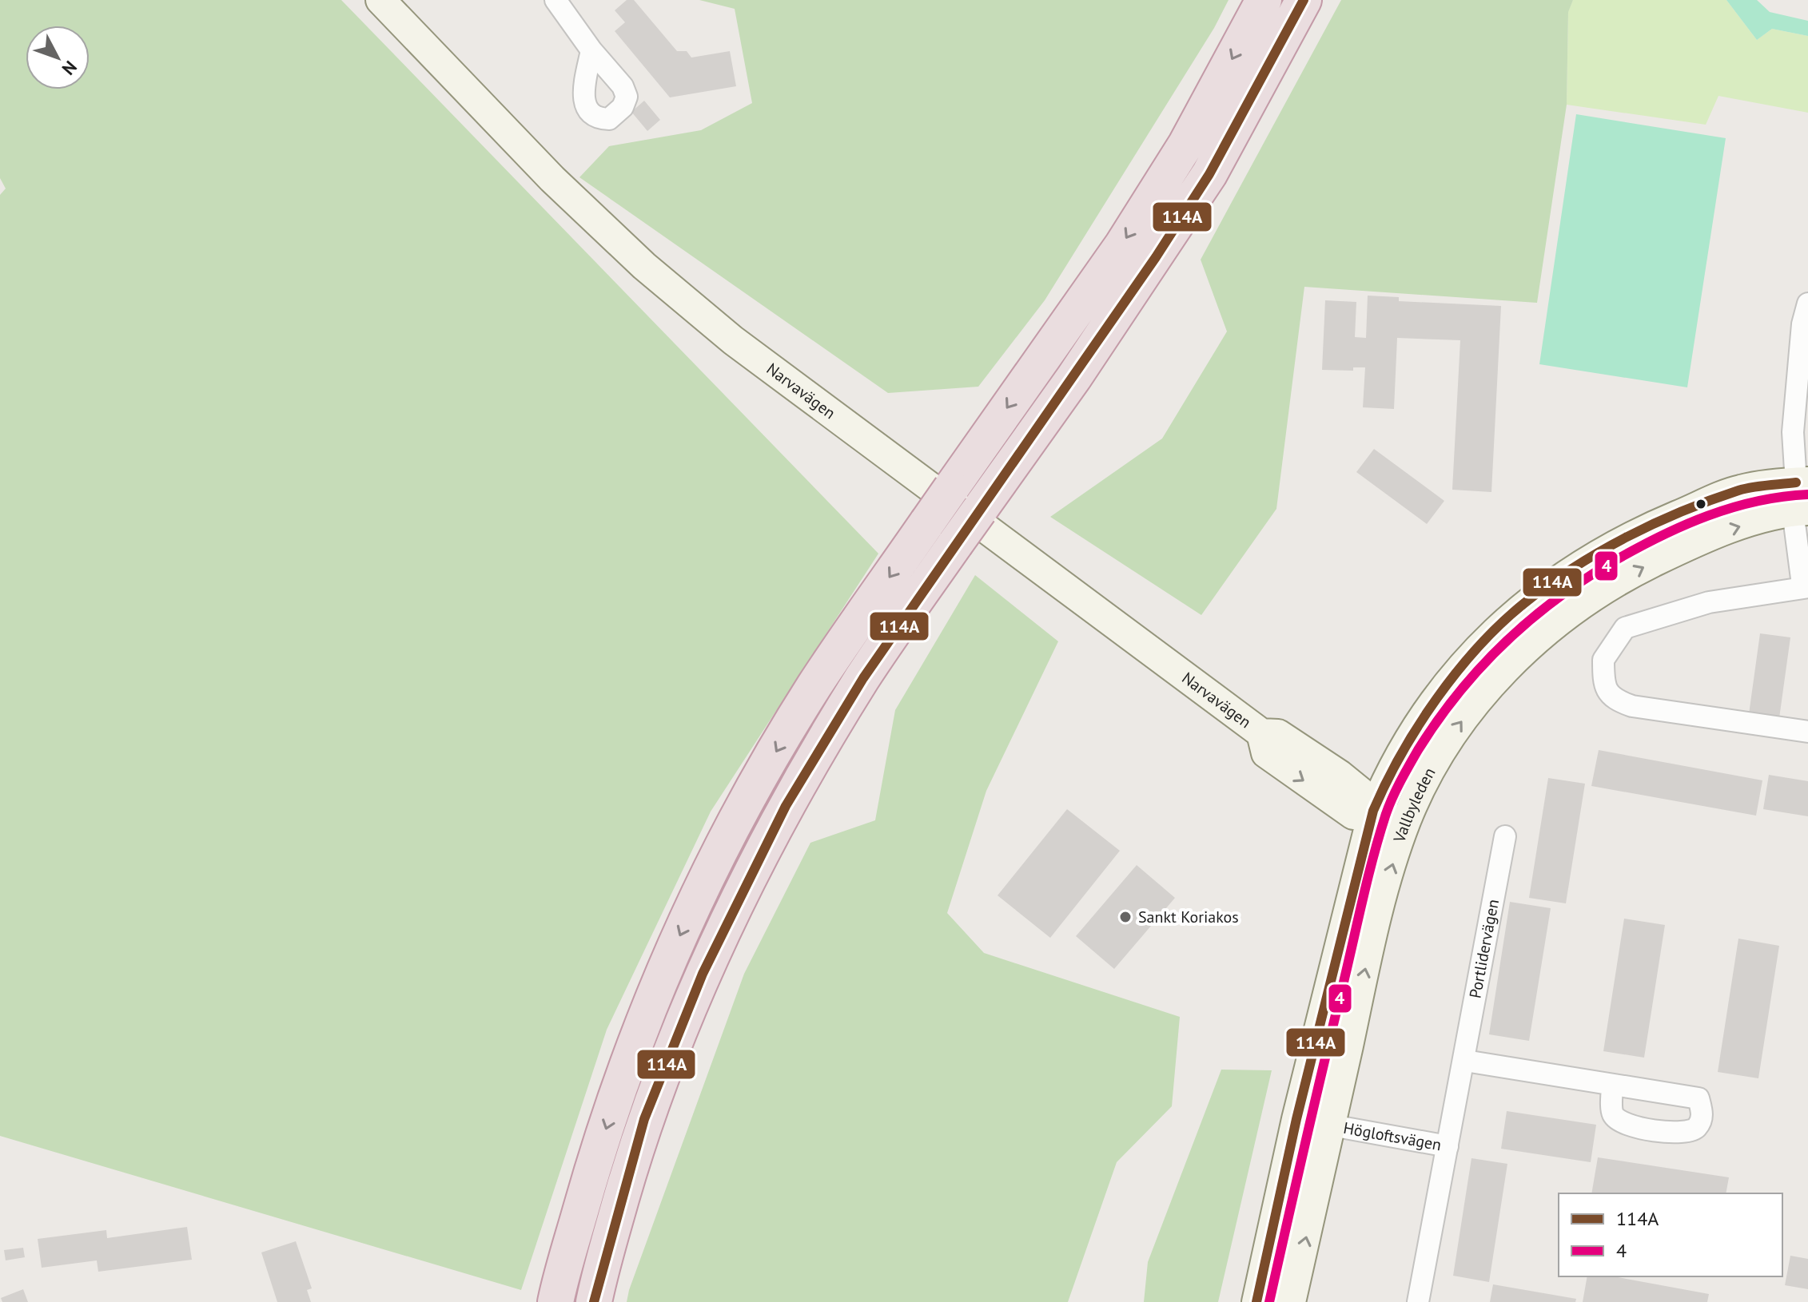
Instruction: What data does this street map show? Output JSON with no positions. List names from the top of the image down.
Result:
{
  "streets": {
    "main road": ["Narvavägen", "Vallbyleden"],
    "street": ["Portlidervägen", "Högloftsvägen"]
  },
  "crossings": [
    ["Narvavägen", "Vallbyleden"],
    ["Vallbyleden", "Högloftsvägen"],
    ["Portlidervägen", "Högloftsvägen"]
  ],
  "places": ["Sankt Koriakos"],
  "lines": ["transit line 114A", "transit line 4"],
  "legend": ["114A", "4"],
  "north": "bottom right"
}
